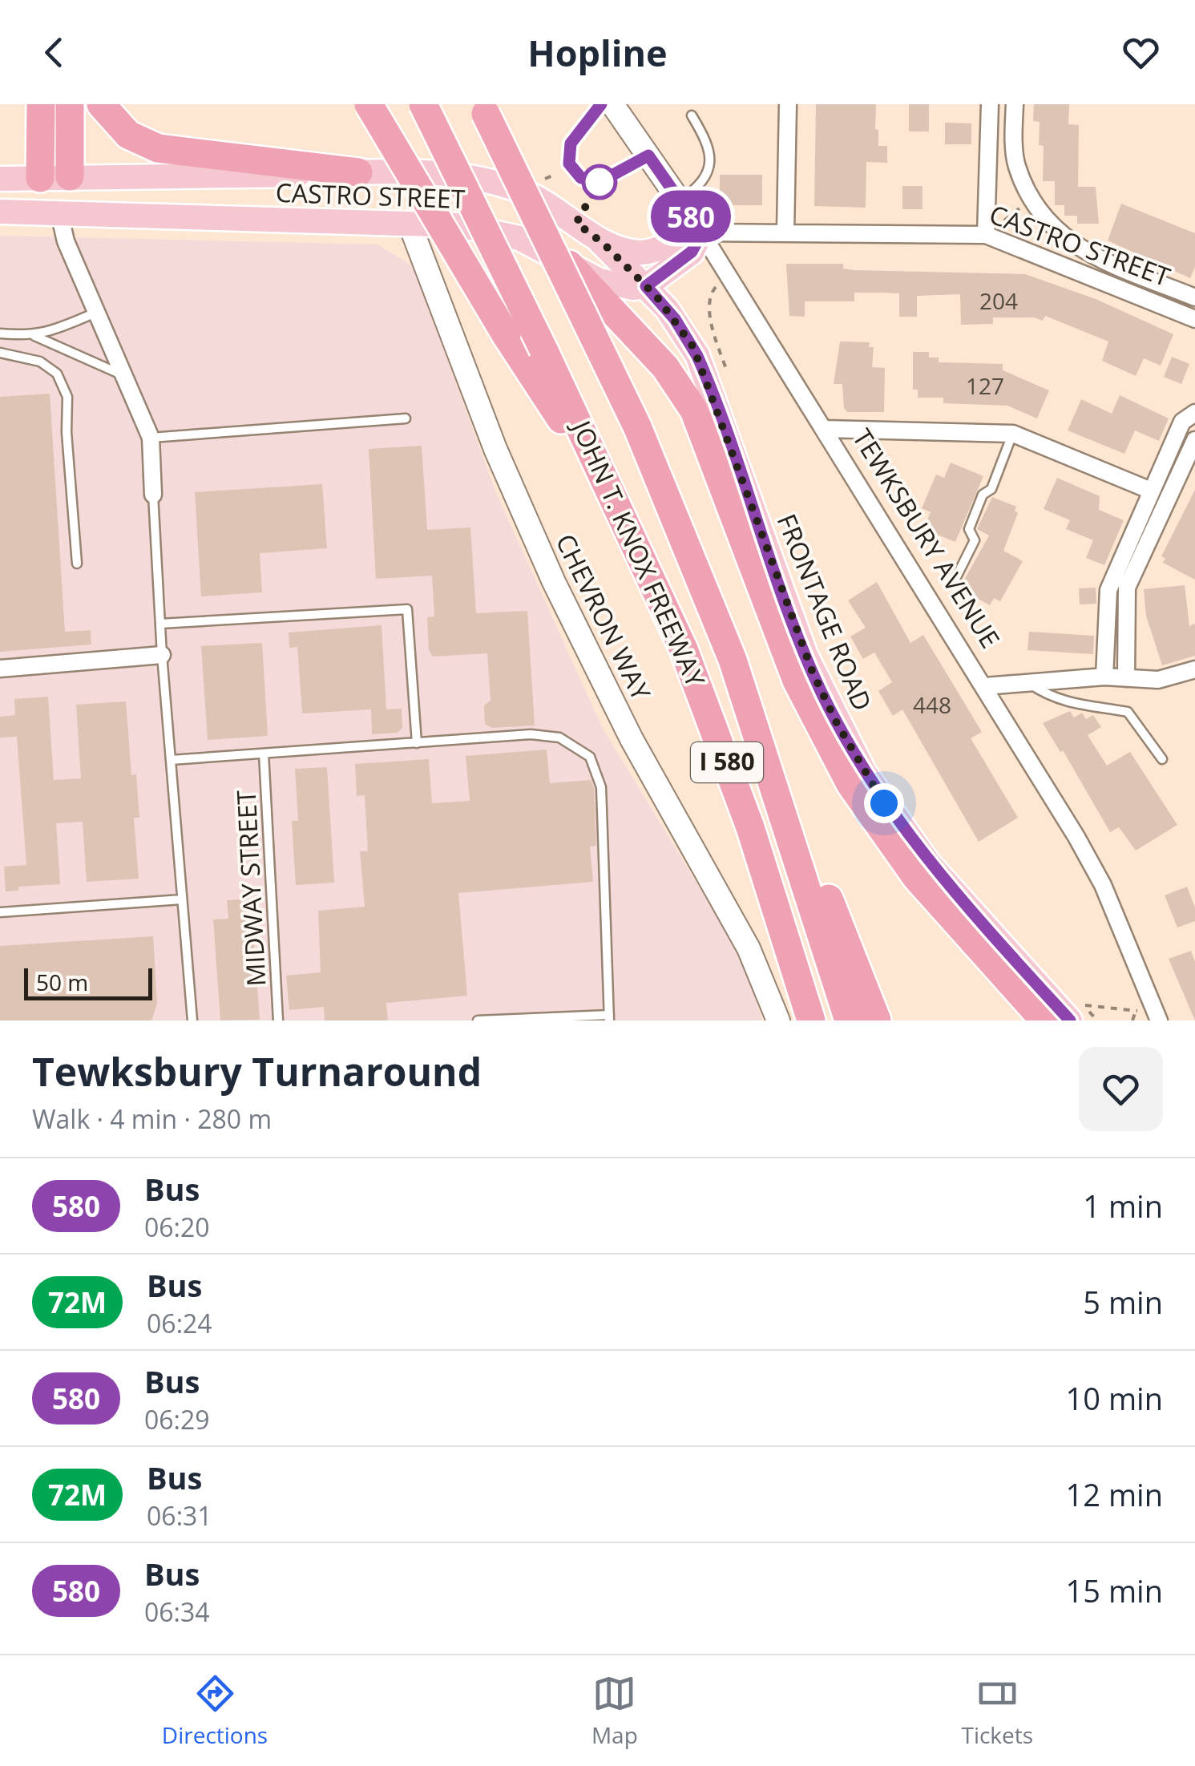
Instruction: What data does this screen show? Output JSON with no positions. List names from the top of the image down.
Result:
{
  "streets": {
    "highway": ["JOHN T. KNOX FREEWAY", "I 580"],
    "main road": ["CASTRO STREET", "FRONTAGE ROAD"],
    "street": ["TEWKSBURY AVENUE", "CHEVRON WAY"],
    "lane": ["MIDWAY STREET"]
  },
  "crossings": [
    ["CASTRO STREET", "TEWKSBURY AVENUE"],
    ["CASTRO STREET", "FRONTAGE ROAD"],
    ["CASTRO STREET", "CHEVRON WAY"]
  ],
  "lines": ["bus line 580"],
  "house_numbers": ["204", "127", "448"],
  "scale_bar": "50 m",
  "page": {
    "header": "Hopline",
    "on_map": "580",
    "scale": "50 m",
    "heading": ["Tewksbury Turnaround", "Walk · 4 min · 280 m"],
    "list": [
      {
        "mark": "580",
        "name": "Bus",
        "note": "06:20",
        "value": "1 min"
      },
      {
        "mark": "72M",
        "name": "Bus",
        "note": "06:24",
        "value": "5 min"
      },
      {
        "mark": "580",
        "name": "Bus",
        "note": "06:29",
        "value": "10 min"
      },
      {
        "mark": "72M",
        "name": "Bus",
        "note": "06:31",
        "value": "12 min"
      },
      {
        "mark": "580",
        "name": "Bus",
        "note": "06:34",
        "value": "15 min"
      }
    ],
    "tabs": ["Directions", "Map", "Tickets"]
  }
}
